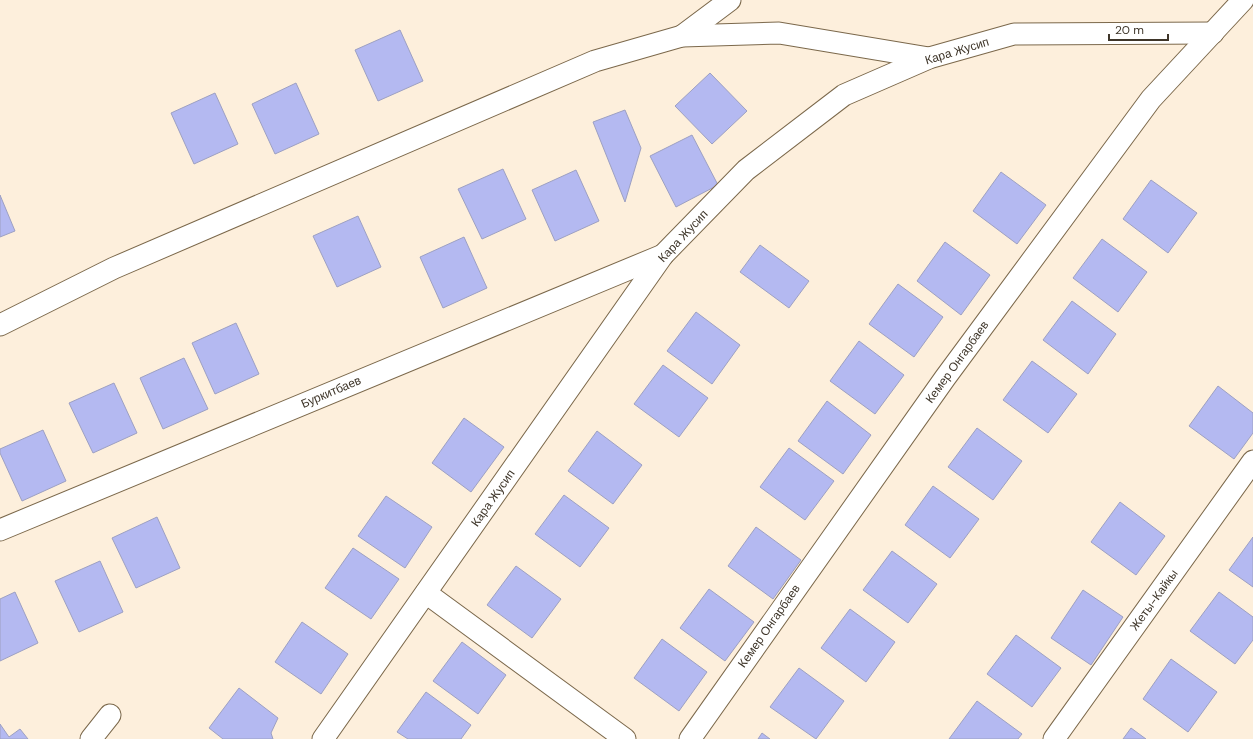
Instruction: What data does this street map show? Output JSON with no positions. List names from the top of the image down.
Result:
{
  "streets": {
    "street": [
      "Кара Жусип",
      "Кемер Онгарбаев",
      "Буркитбаев",
      "Жеты-Кайкы"
    ]
  },
  "crossings": [
    ["Кара Жусип", "Кемер Онгарбаев"],
    ["Кара Жусип", "Буркитбаев"]
  ],
  "scale_bar": "20 m"
}
